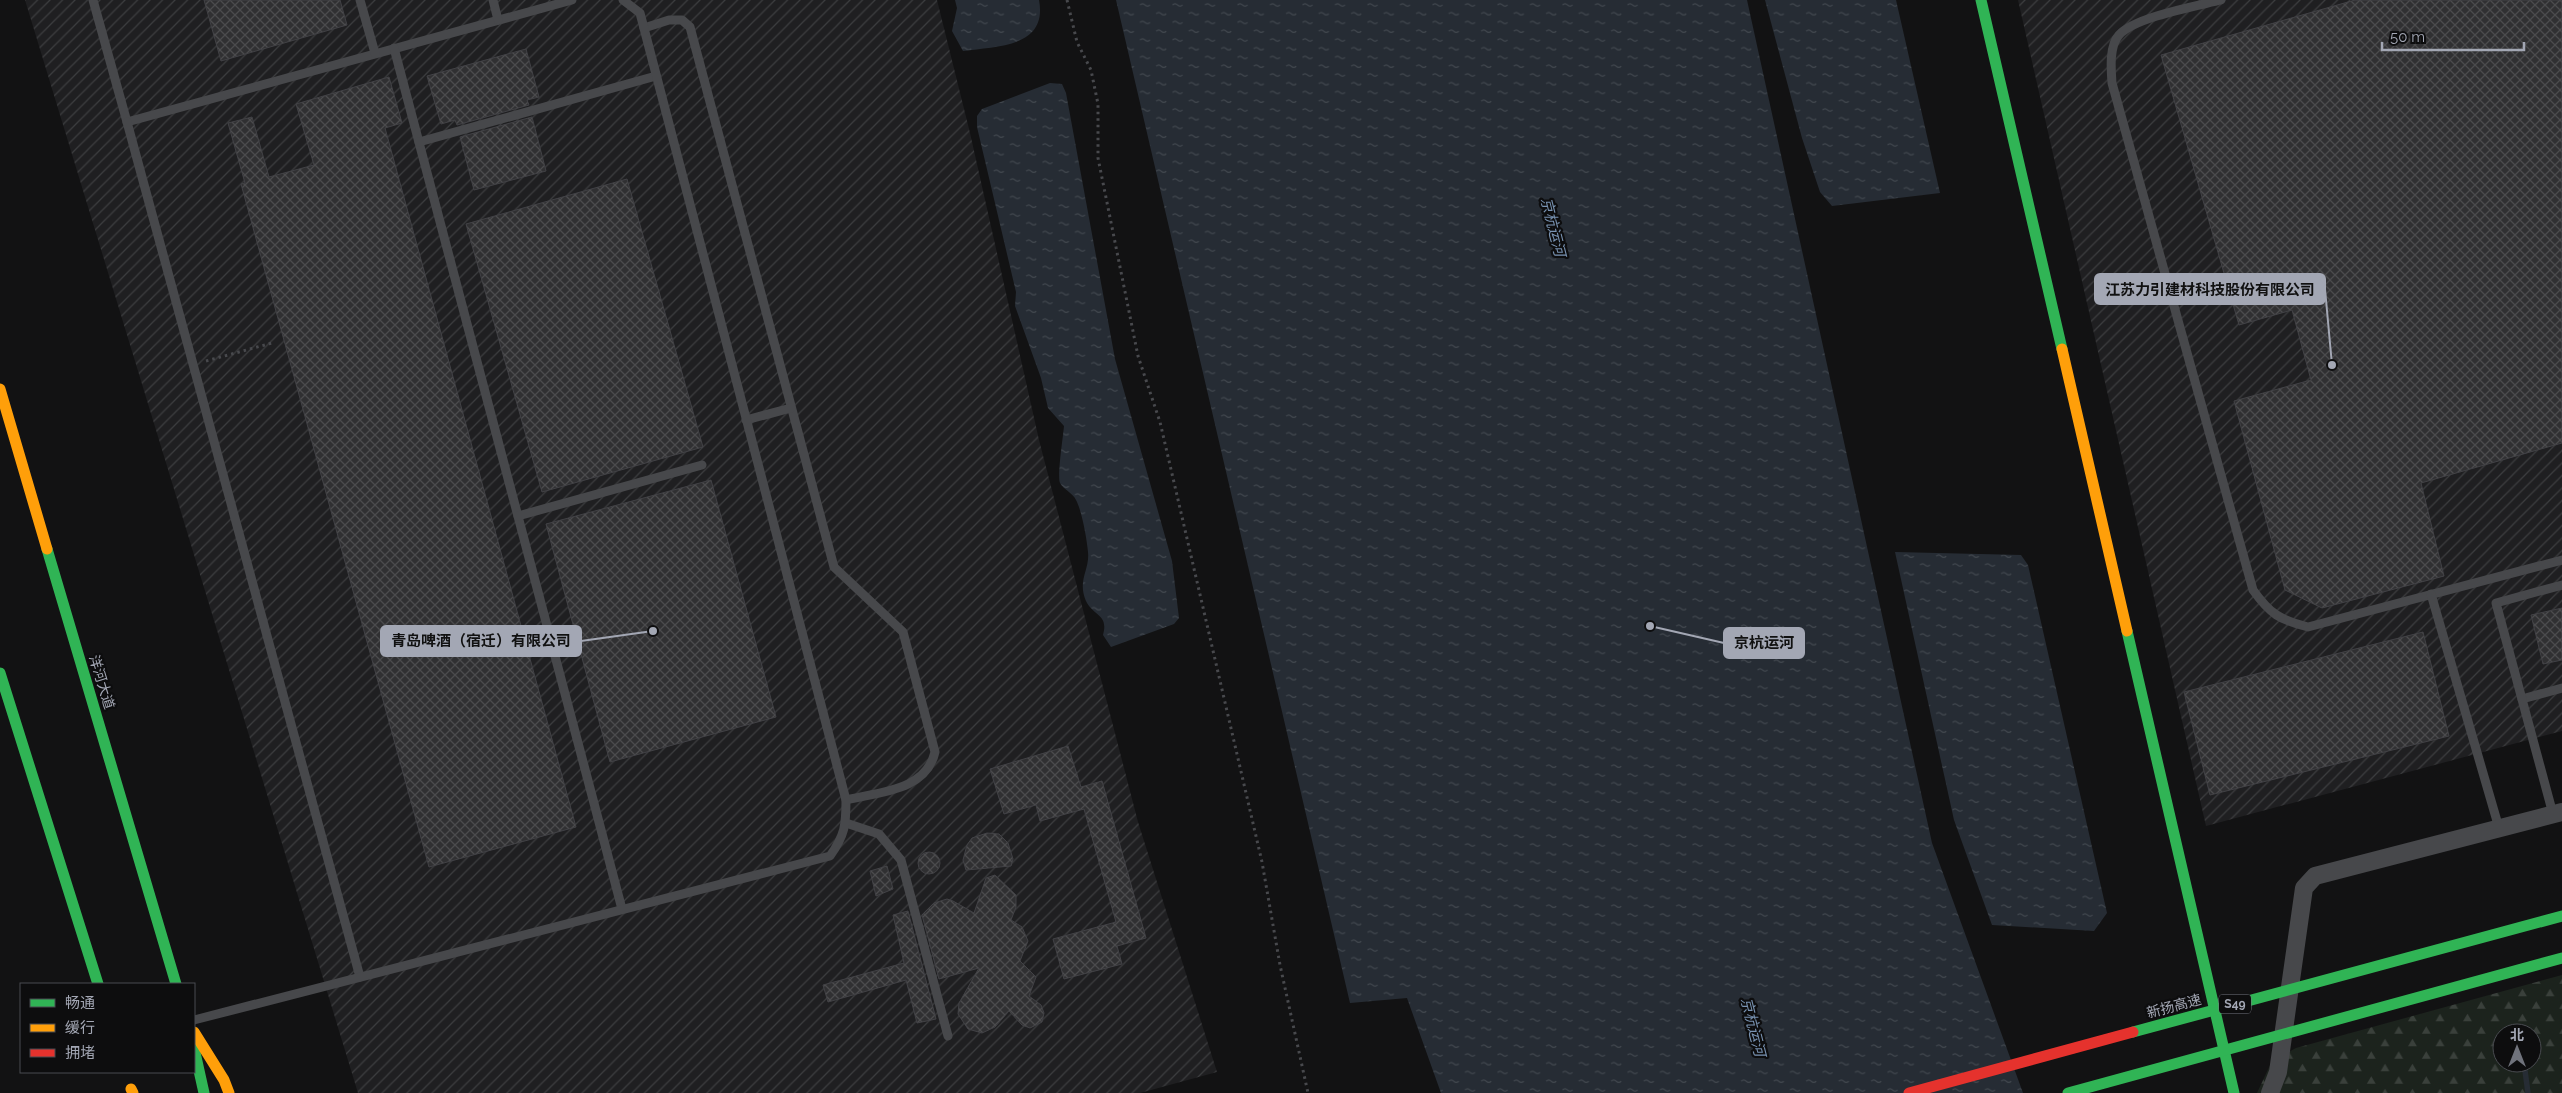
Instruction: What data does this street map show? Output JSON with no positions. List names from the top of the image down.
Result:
{
  "streets": {
    "main road": ["洋河大道", "S49", "新扬高速"]
  },
  "water": ["京杭运河"],
  "places": ["江苏力引建材科技股份有限公司", "京杭运河", "青岛啤酒（宿迁）有限公司"],
  "legend": ["畅通", "缓行", "拥堵"],
  "scale_bar": "50 m",
  "north": "top"
}
